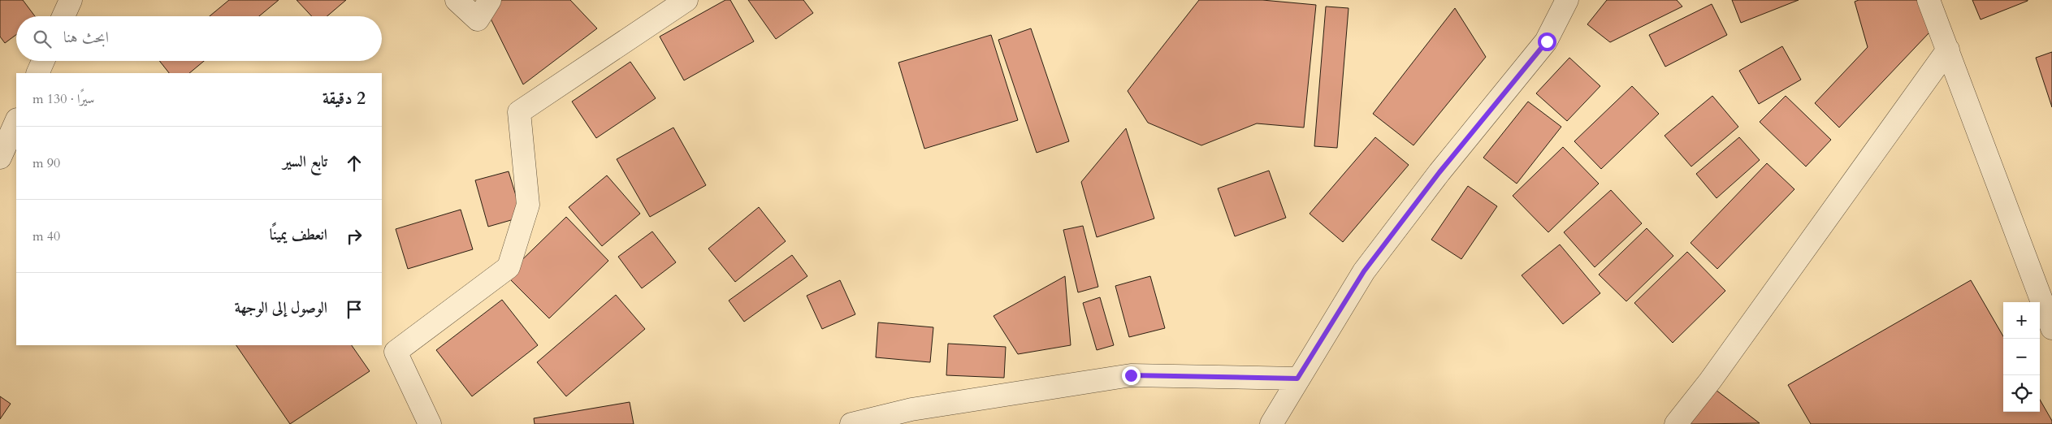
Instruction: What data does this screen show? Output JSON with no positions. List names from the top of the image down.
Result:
{
  "page": {
    "search": "ابحث هنا",
    "heading": ["2 دقيقة", "سيرًا · 130 m"],
    "list": [
      ["تابع السير", "90 m"],
      ["انعطف يمينًا", "40 m"],
      "الوصول إلى الوجهة"
    ],
    "map_buttons": ["+", "−"]
  }
}
